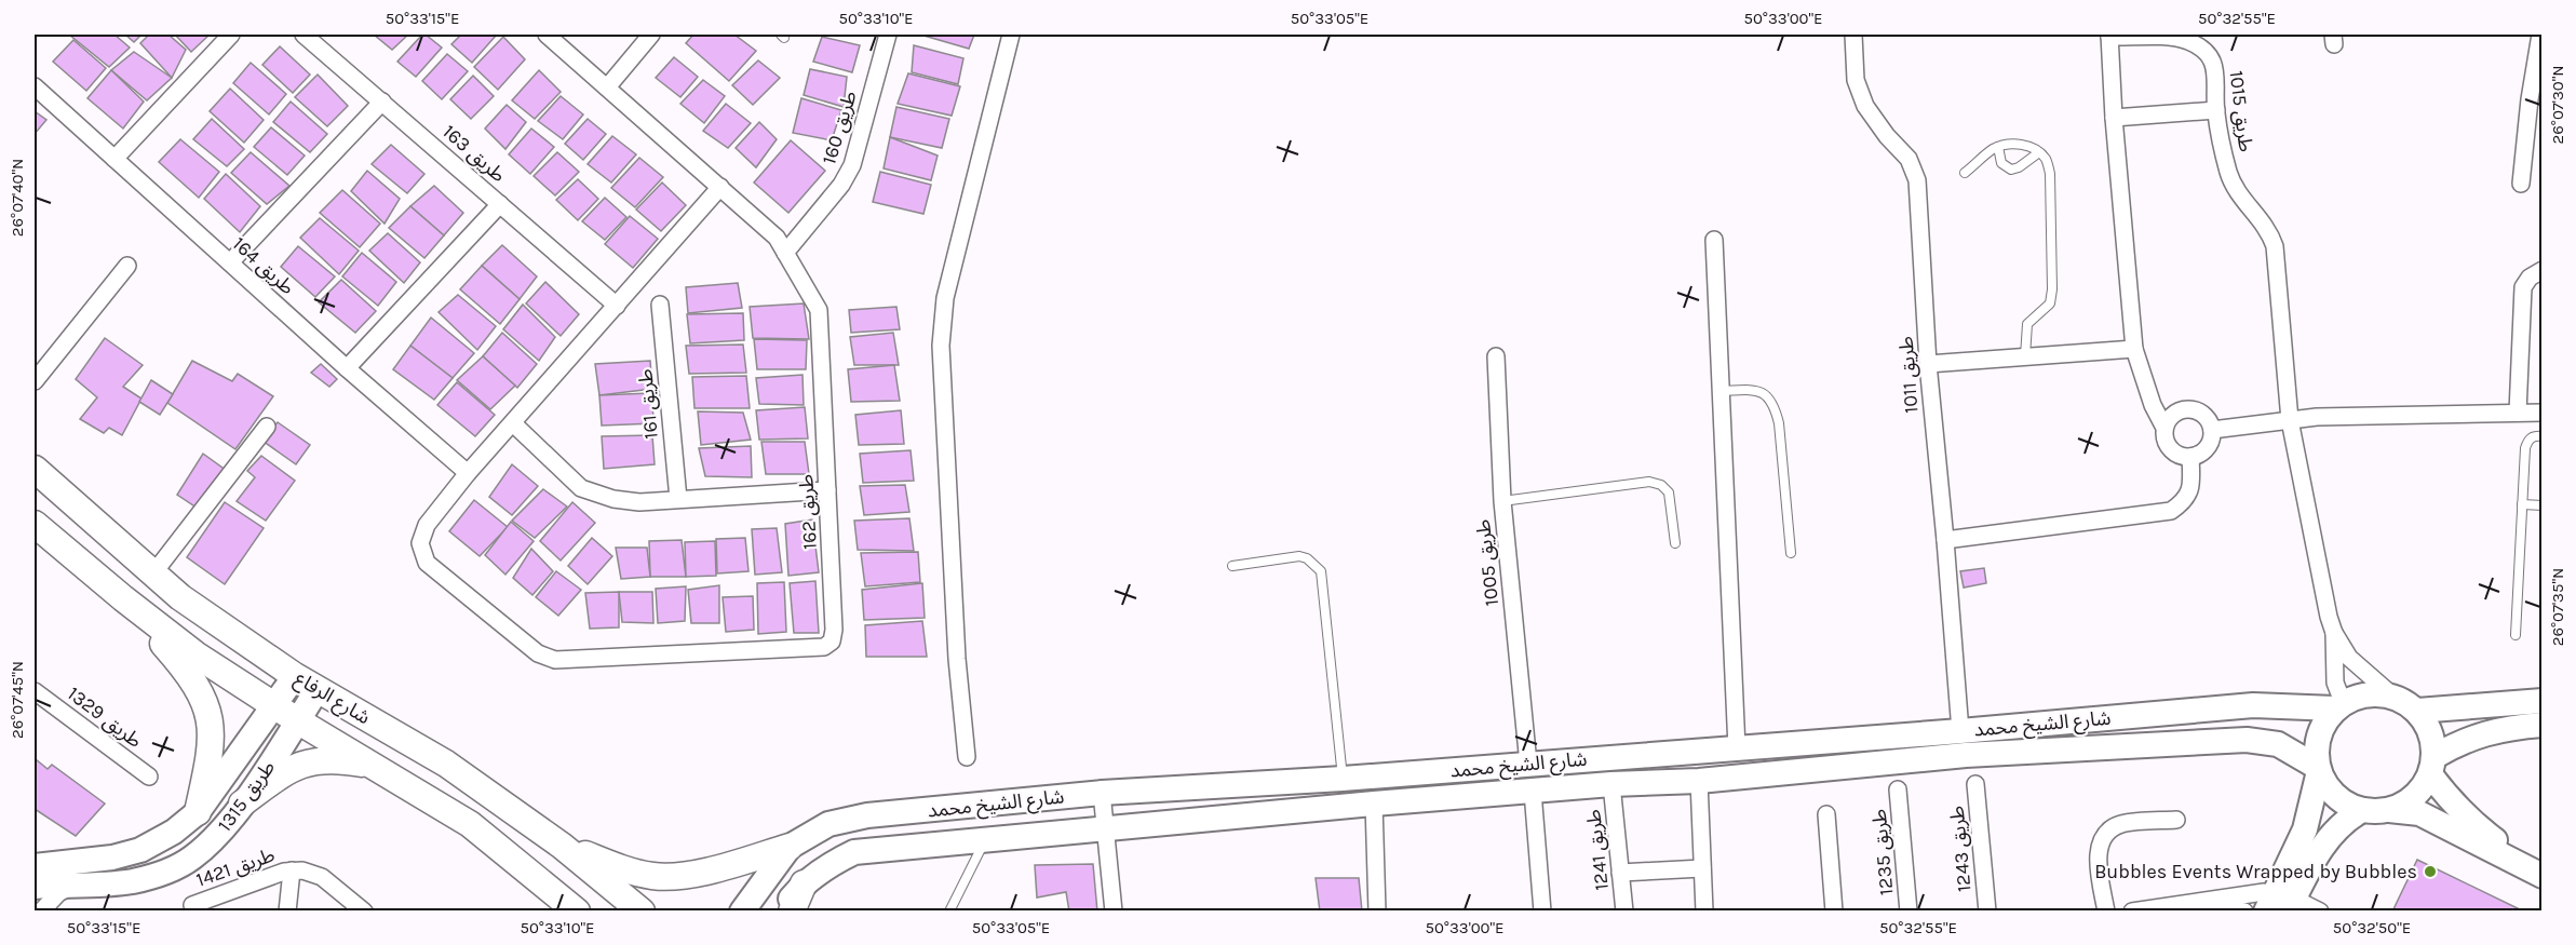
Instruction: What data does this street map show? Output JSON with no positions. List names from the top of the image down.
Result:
{
  "streets": {
    "main road": ["شارع الرفاع"],
    "street": [
      "طريق 1015",
      "طريق 160",
      "طريق 163",
      "طريق 164",
      "طريق 1011",
      "طريق 161",
      "طريق 162",
      "طريق 1005",
      "طريق 1329",
      "شارع الشيخ محمد",
      "طريق 1315",
      "طريق 1243",
      "طريق 1241",
      "طريق 1235",
      "طريق 1421"
    ]
  },
  "crossings": [
    ["طريق 1015", "شارع الشيخ محمد"],
    ["طريق 160", "طريق 162"],
    ["طريق 164", "طريق 162"],
    ["طريق 1011", "شارع الشيخ محمد"],
    ["طريق 1005", "شارع الشيخ محمد"],
    ["شارع الرفاع", "طريق 1315"],
    ["شارع الشيخ محمد", "طريق 1241"]
  ],
  "places": ["Bubbles Events Wrapped by Bubbles"],
  "coordinates": [
    "50°33'15\"E",
    "50°33'10\"E",
    "50°33'05\"E",
    "50°33'00\"E",
    "50°32'55\"E",
    "26°07'30\"N",
    "26°07'40\"N",
    "26°07'35\"N",
    "26°07'45\"N",
    "50°32'50\"E"
  ]
}
